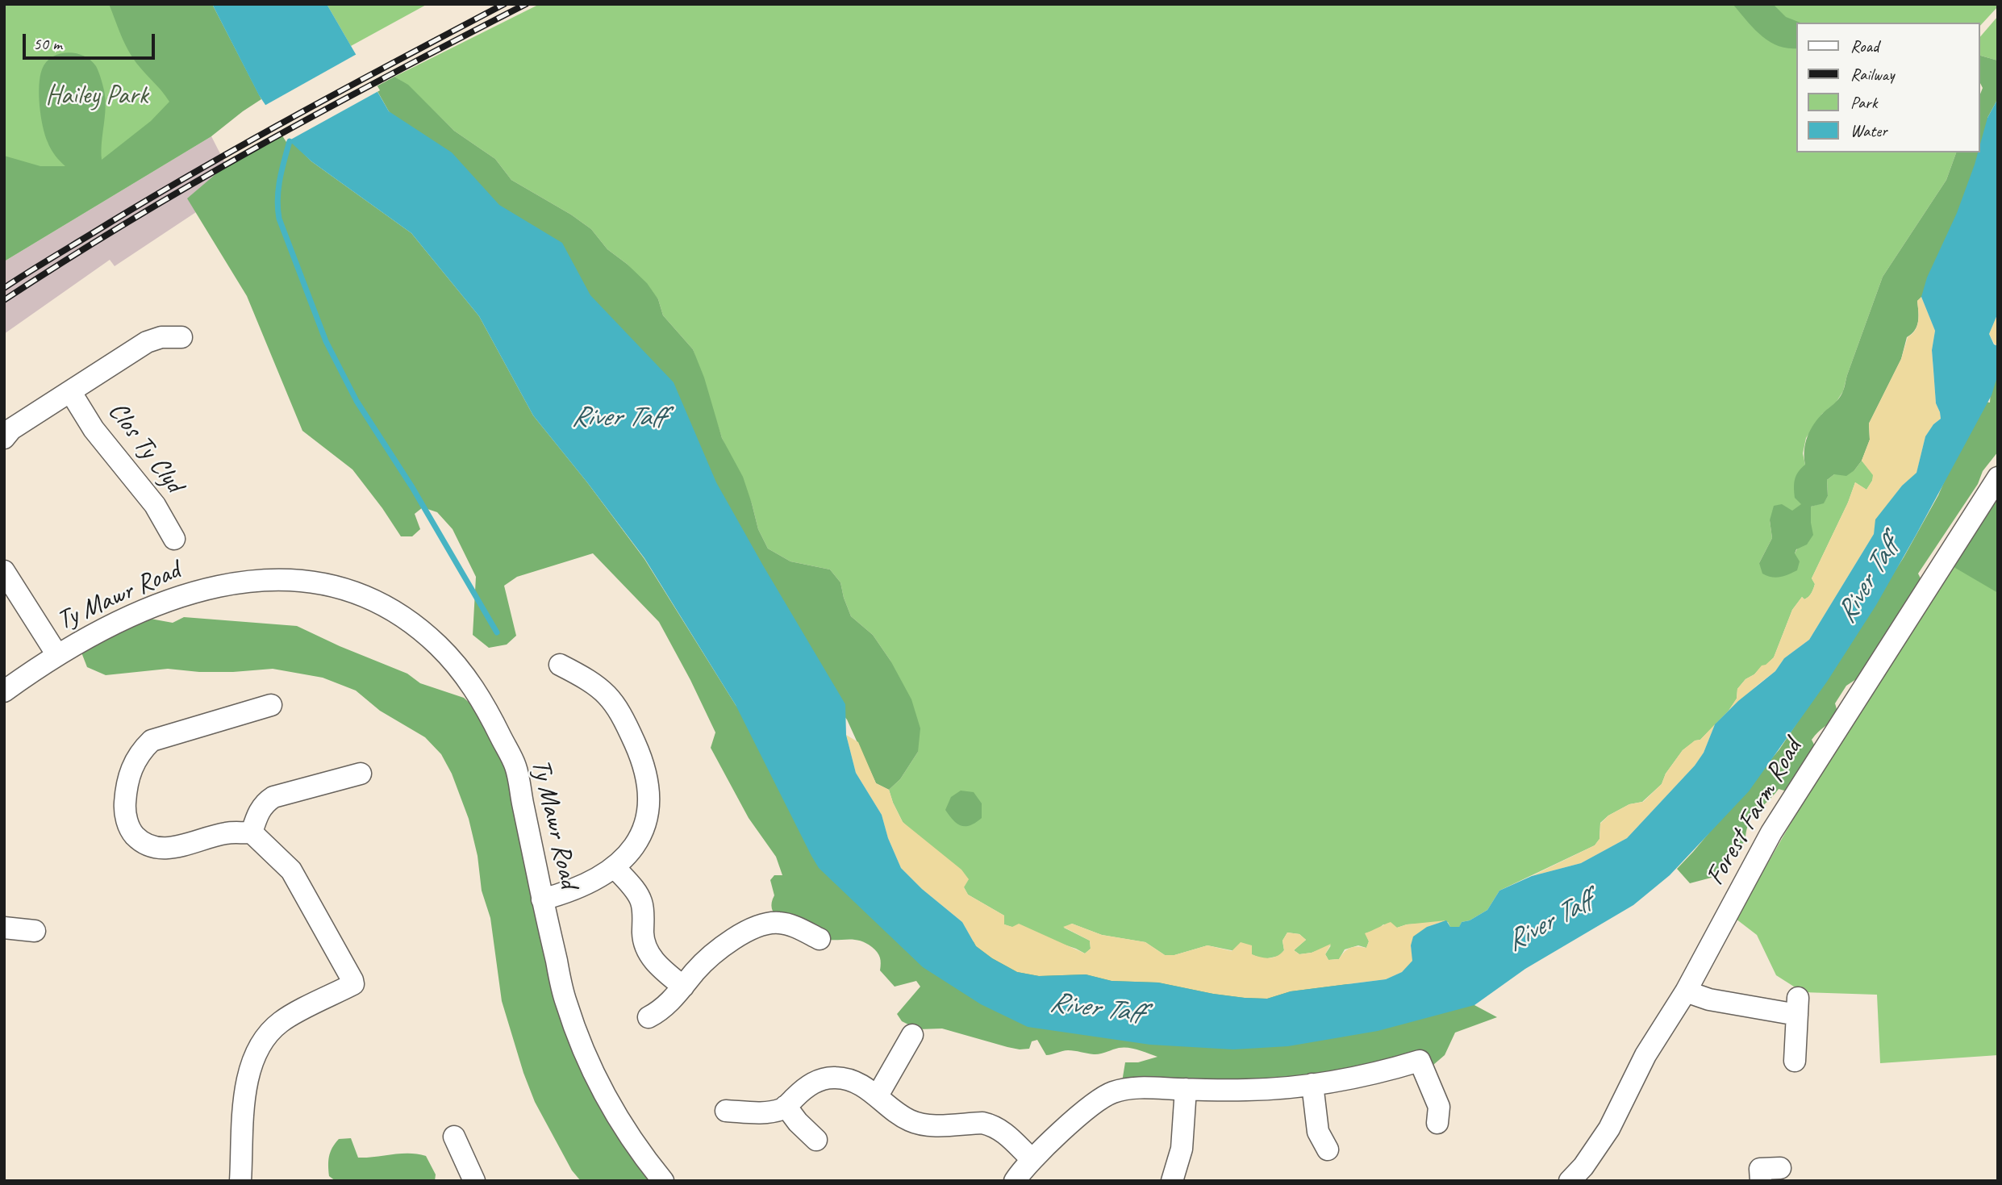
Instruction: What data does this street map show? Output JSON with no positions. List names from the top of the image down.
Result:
{
  "streets": {
    "street": ["Clos Ty Clyd", "Ty Mawr Road", "Forest Farm Road"]
  },
  "water": ["River Taff"],
  "parks": ["Hailey Park"],
  "legend": [
    "Road",
    "Railway",
    "Park",
    "Water"
  ],
  "scale_bar": "50 m"
}
